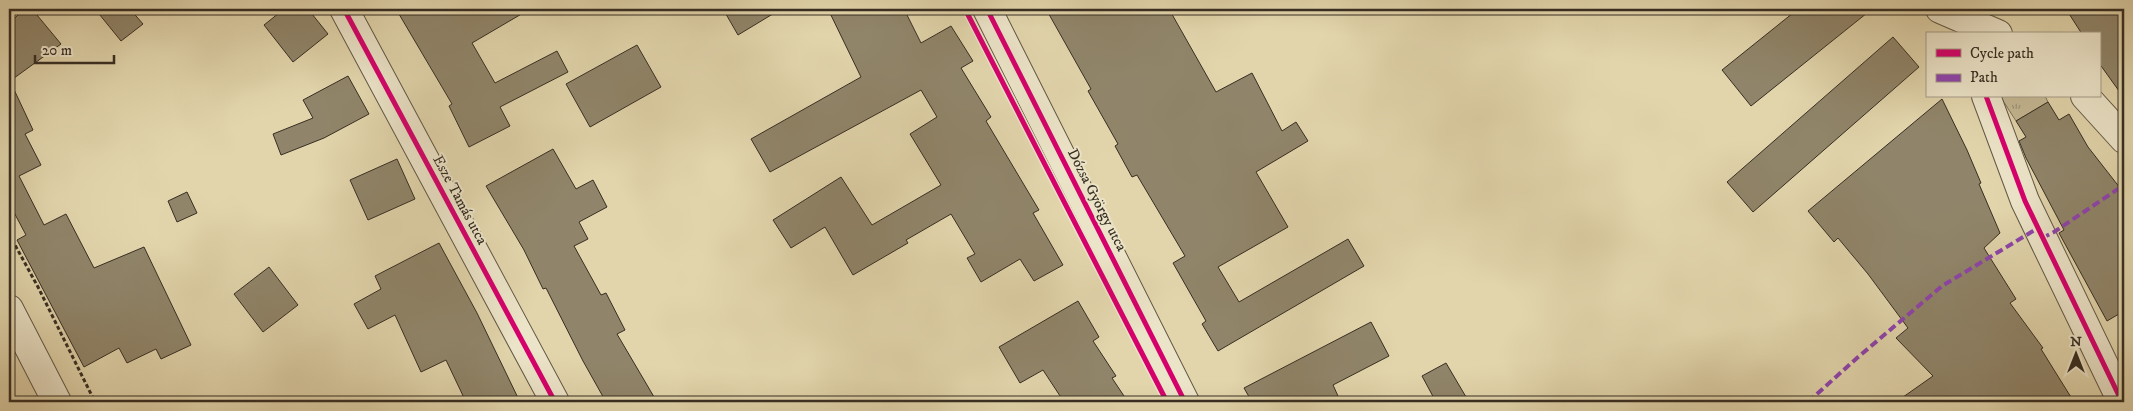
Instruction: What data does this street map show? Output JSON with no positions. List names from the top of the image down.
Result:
{
  "streets": {
    "street": ["Esze Tamás utca", "Dózsa György utca"]
  },
  "legend": ["Cycle path", "Path"],
  "scale_bar": "20 m",
  "north": "top"
}
